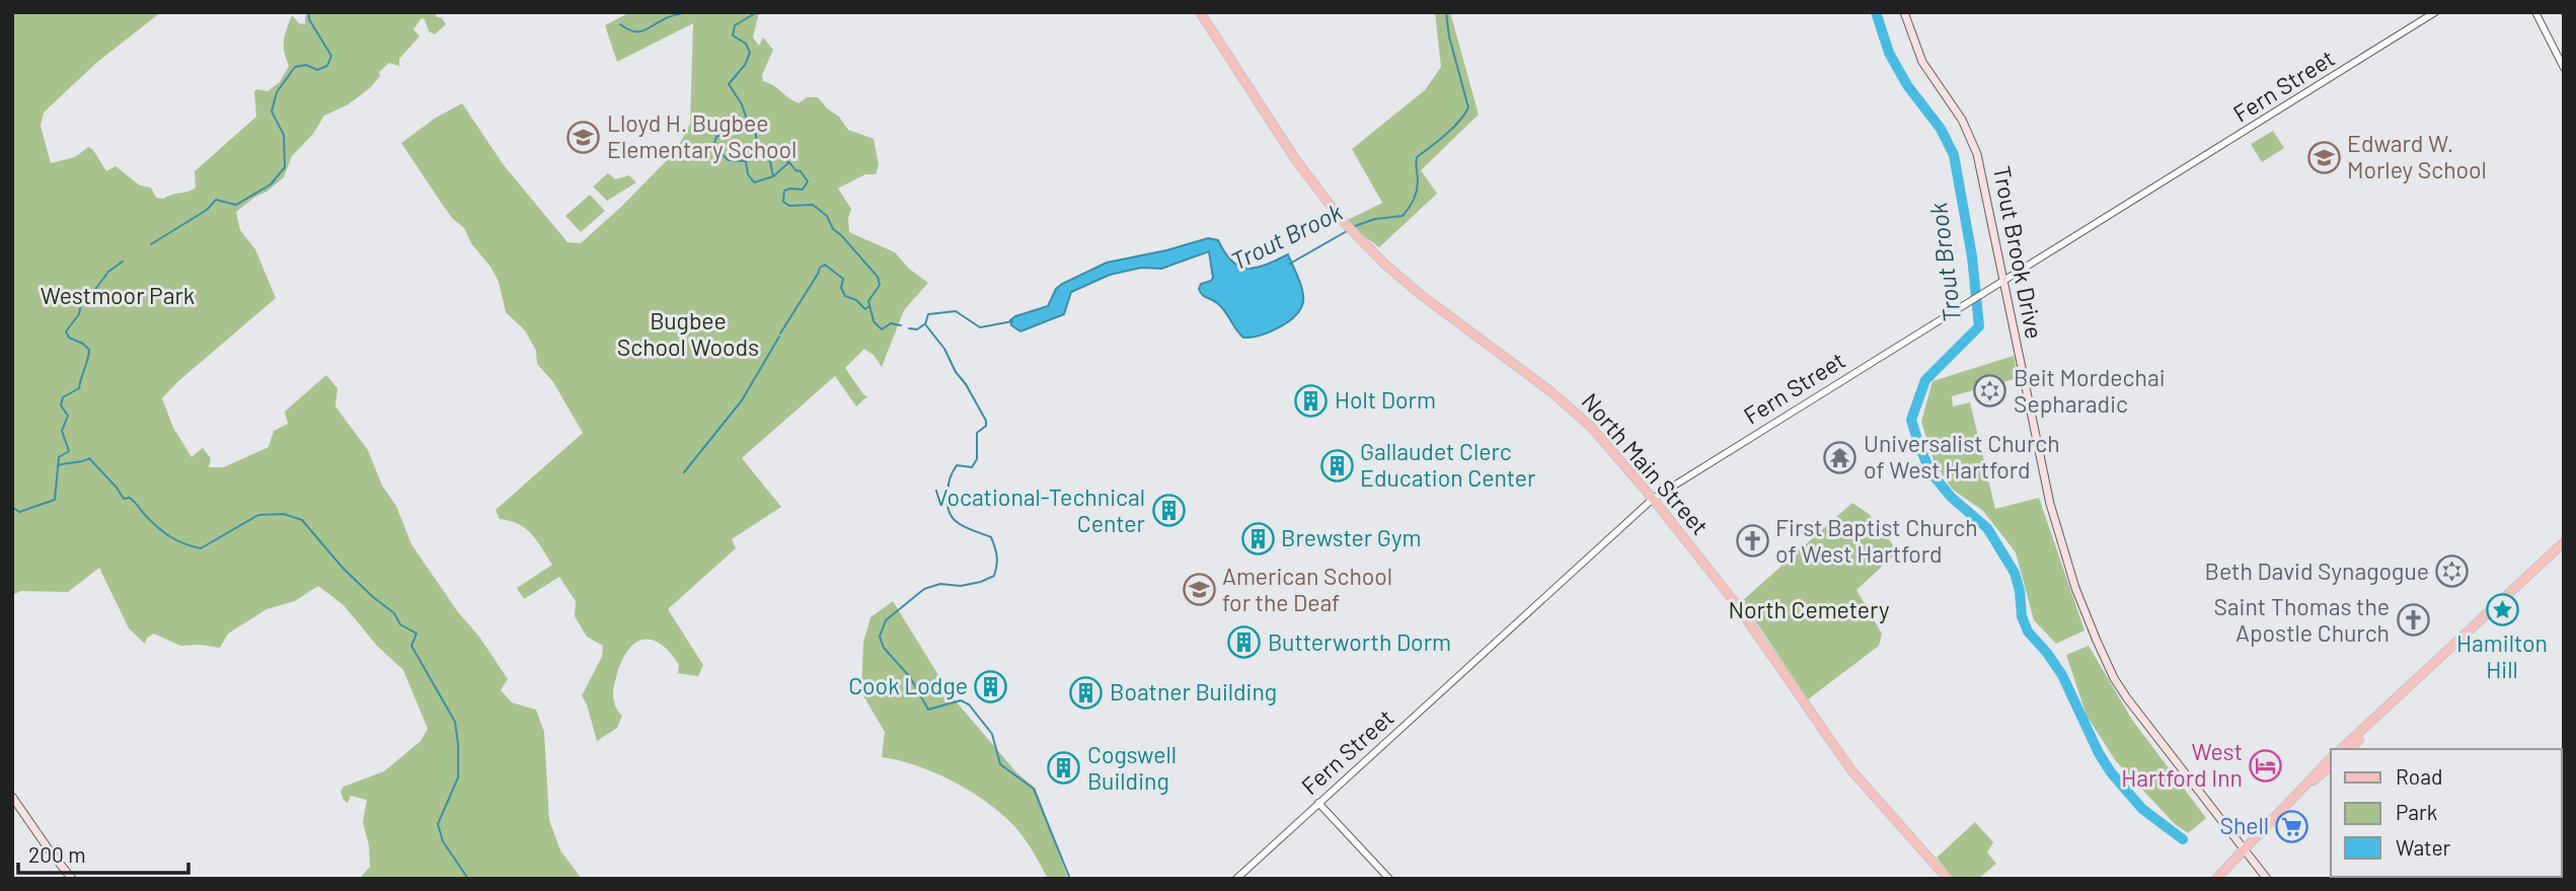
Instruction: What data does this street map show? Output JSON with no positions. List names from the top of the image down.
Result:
{
  "streets": {
    "main road": ["Trout Brook Drive", "North Main Street"],
    "street": ["Fern Street"]
  },
  "crossings": [
    ["Fern Street", "Trout Brook Drive"],
    ["Fern Street", "North Main Street"]
  ],
  "water": ["Trout Brook"],
  "parks": ["Westmoor Park", "Bugbee School Woods", "North Cemetery"],
  "places": {
    "school or university": ["Lloyd H. Bugbee Elementary School", "Edward W. Morley School", "American School for the Deaf"],
    "synagogue": ["Beit Mordechai Sepharadic", "Beth David Synagogue"],
    "building": [
      "Holt Dorm",
      "Gallaudet Clerc Education Center",
      "Vocational-Technical Center",
      "Brewster Gym",
      "Butterworth Dorm",
      "Cook Lodge",
      "Boatner Building",
      "Cogswell Building"
    ],
    "temple": ["Universalist Church of West Hartford"],
    "church": ["First Baptist Church of West Hartford", "Saint Thomas the Apostle Church"],
    "place": ["Hamilton Hill"],
    "hotel": ["West Hartford Inn"],
    "supermarket": ["Shell"]
  },
  "legend": ["Road", "Park", "Water"],
  "scale_bar": "200 m"
}
